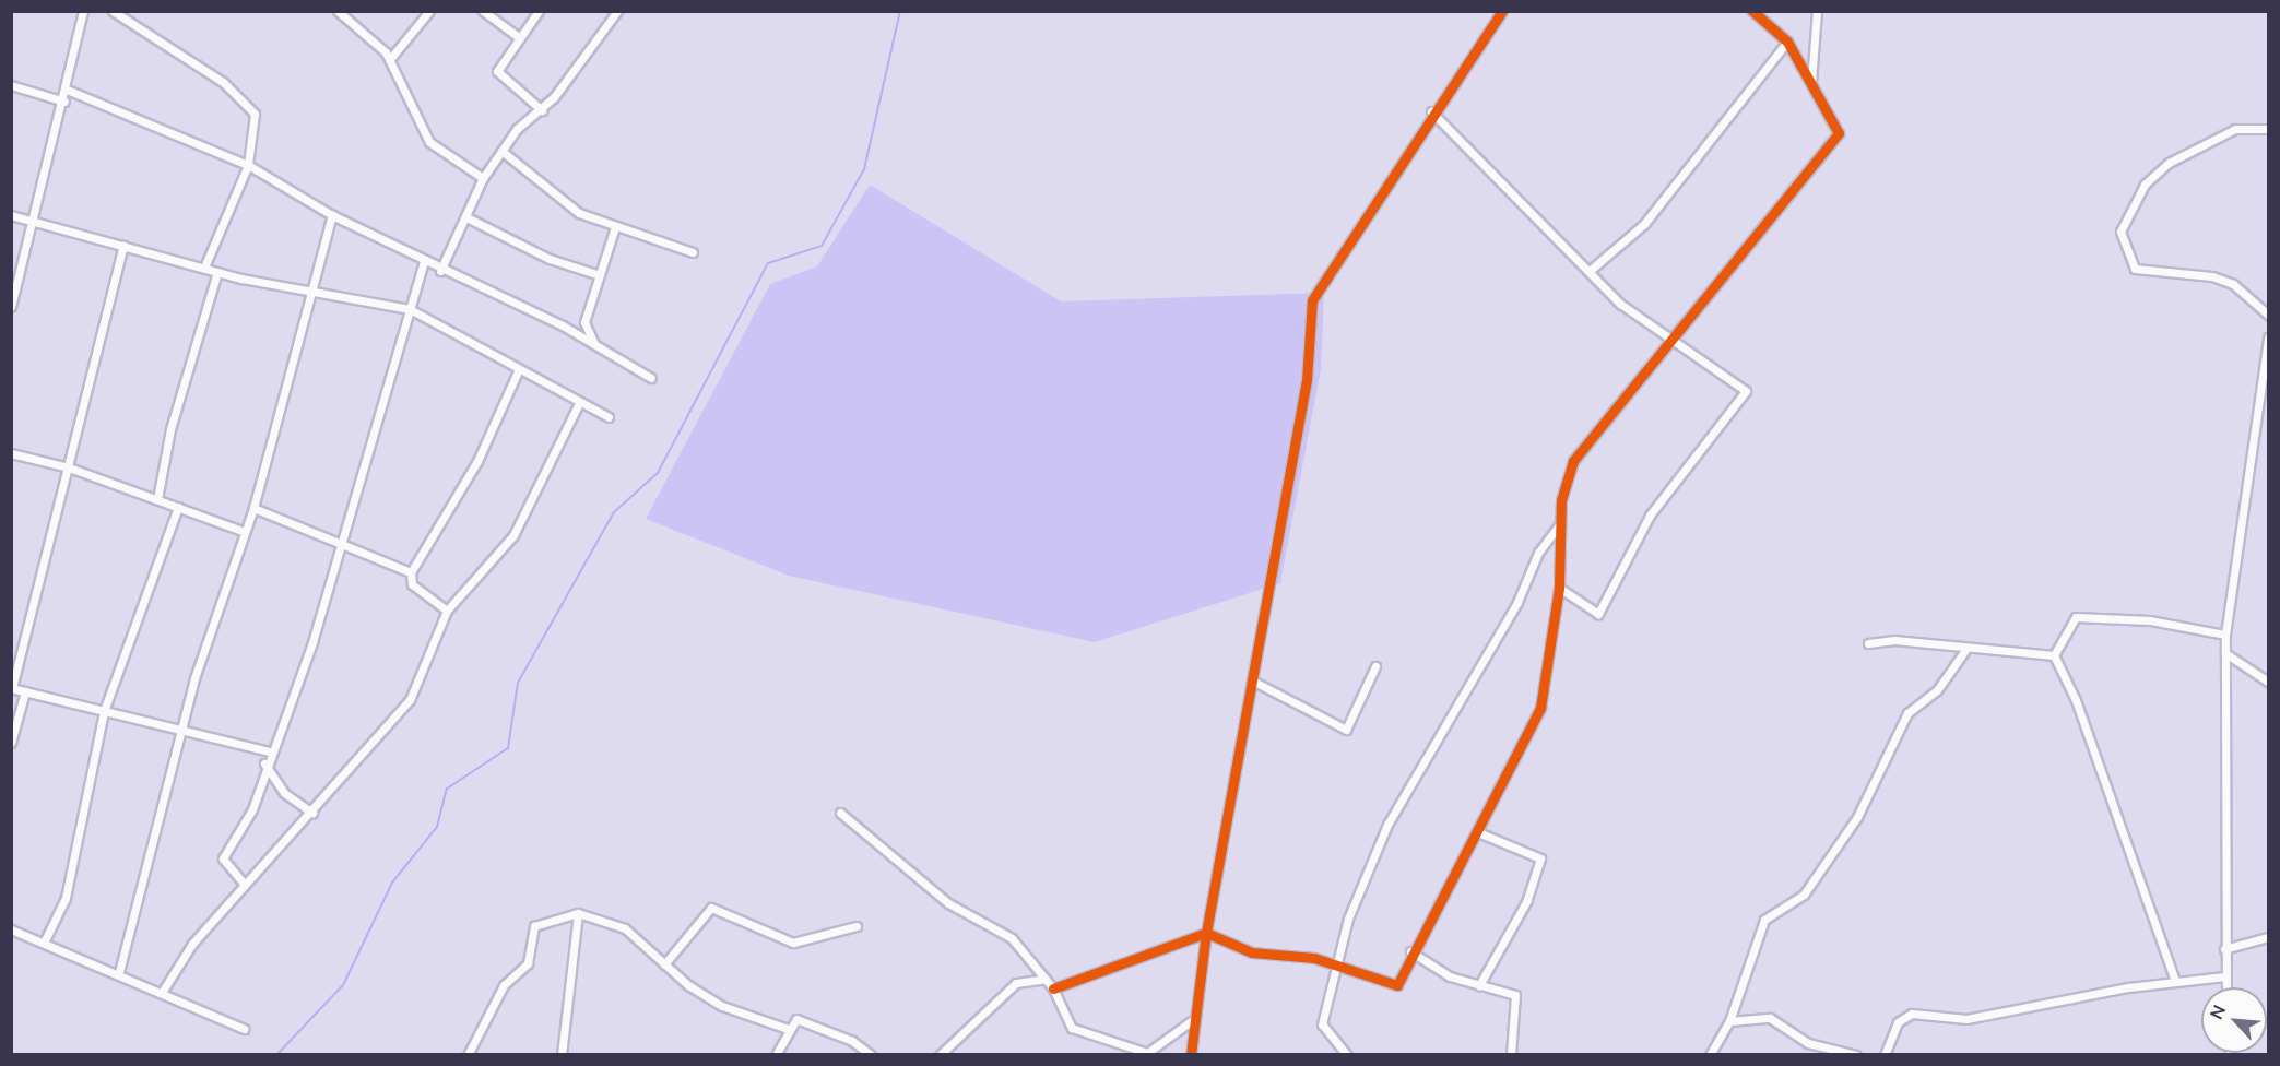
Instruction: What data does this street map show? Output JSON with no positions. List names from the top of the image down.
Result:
{
  "north": "top left"
}
